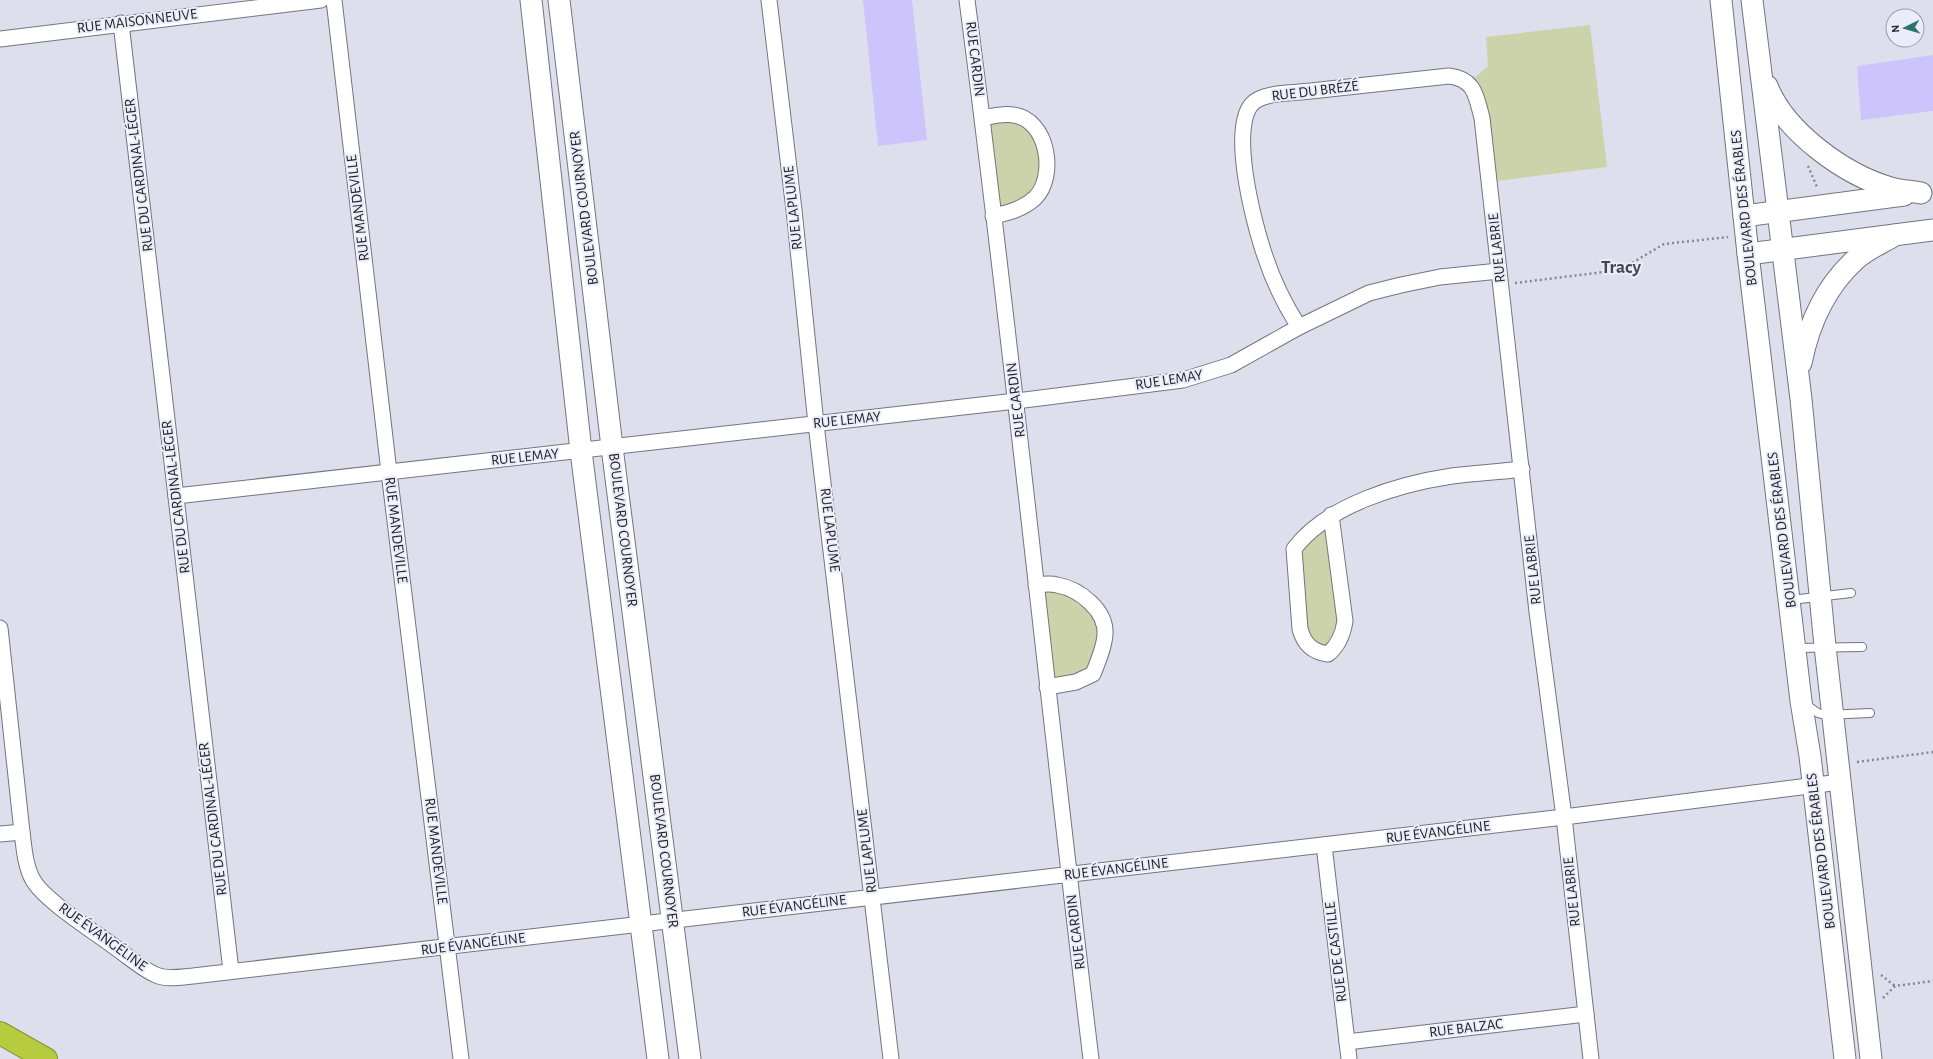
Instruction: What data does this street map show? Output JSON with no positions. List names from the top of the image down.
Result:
{
  "streets": {
    "street": [
      "RUE MAISONNEUVE",
      "RUE CARDIN",
      "RUE DU BRÉZÉ",
      "RUE DU CARDINAL-LÉGER",
      "RUE MANDEVILLE",
      "BOULEVARD COURNOYER",
      "RUE LAPLUME",
      "BOULEVARD DES ÉRABLES",
      "RUE LABRIE",
      "RUE LEMAY",
      "RUE ÉVANGÉLINE",
      "RUE DE CASTILLE",
      "RUE BALZAC"
    ]
  },
  "crossings": [
    ["RUE MAISONNEUVE", "RUE DU CARDINAL-LÉGER"],
    ["RUE CARDIN", "RUE LEMAY"],
    ["RUE CARDIN", "RUE ÉVANGÉLINE"],
    ["RUE DU BRÉZÉ", "RUE LABRIE"],
    ["RUE DU BRÉZÉ", "RUE LEMAY"],
    ["RUE DU CARDINAL-LÉGER", "RUE LEMAY"],
    ["RUE DU CARDINAL-LÉGER", "RUE ÉVANGÉLINE"],
    ["RUE MANDEVILLE", "RUE LEMAY"],
    ["RUE MANDEVILLE", "RUE ÉVANGÉLINE"],
    ["BOULEVARD COURNOYER", "RUE LEMAY"],
    ["BOULEVARD COURNOYER", "RUE ÉVANGÉLINE"],
    ["RUE LAPLUME", "RUE LEMAY"],
    ["RUE LAPLUME", "RUE ÉVANGÉLINE"],
    ["BOULEVARD DES ÉRABLES", "RUE ÉVANGÉLINE"],
    ["RUE LABRIE", "RUE LEMAY"],
    ["RUE LABRIE", "RUE ÉVANGÉLINE"],
    ["RUE LABRIE", "RUE BALZAC"],
    ["RUE ÉVANGÉLINE", "RUE DE CASTILLE"],
    ["RUE DE CASTILLE", "RUE BALZAC"]
  ],
  "districts": ["Tracy"],
  "north": "left"
}
